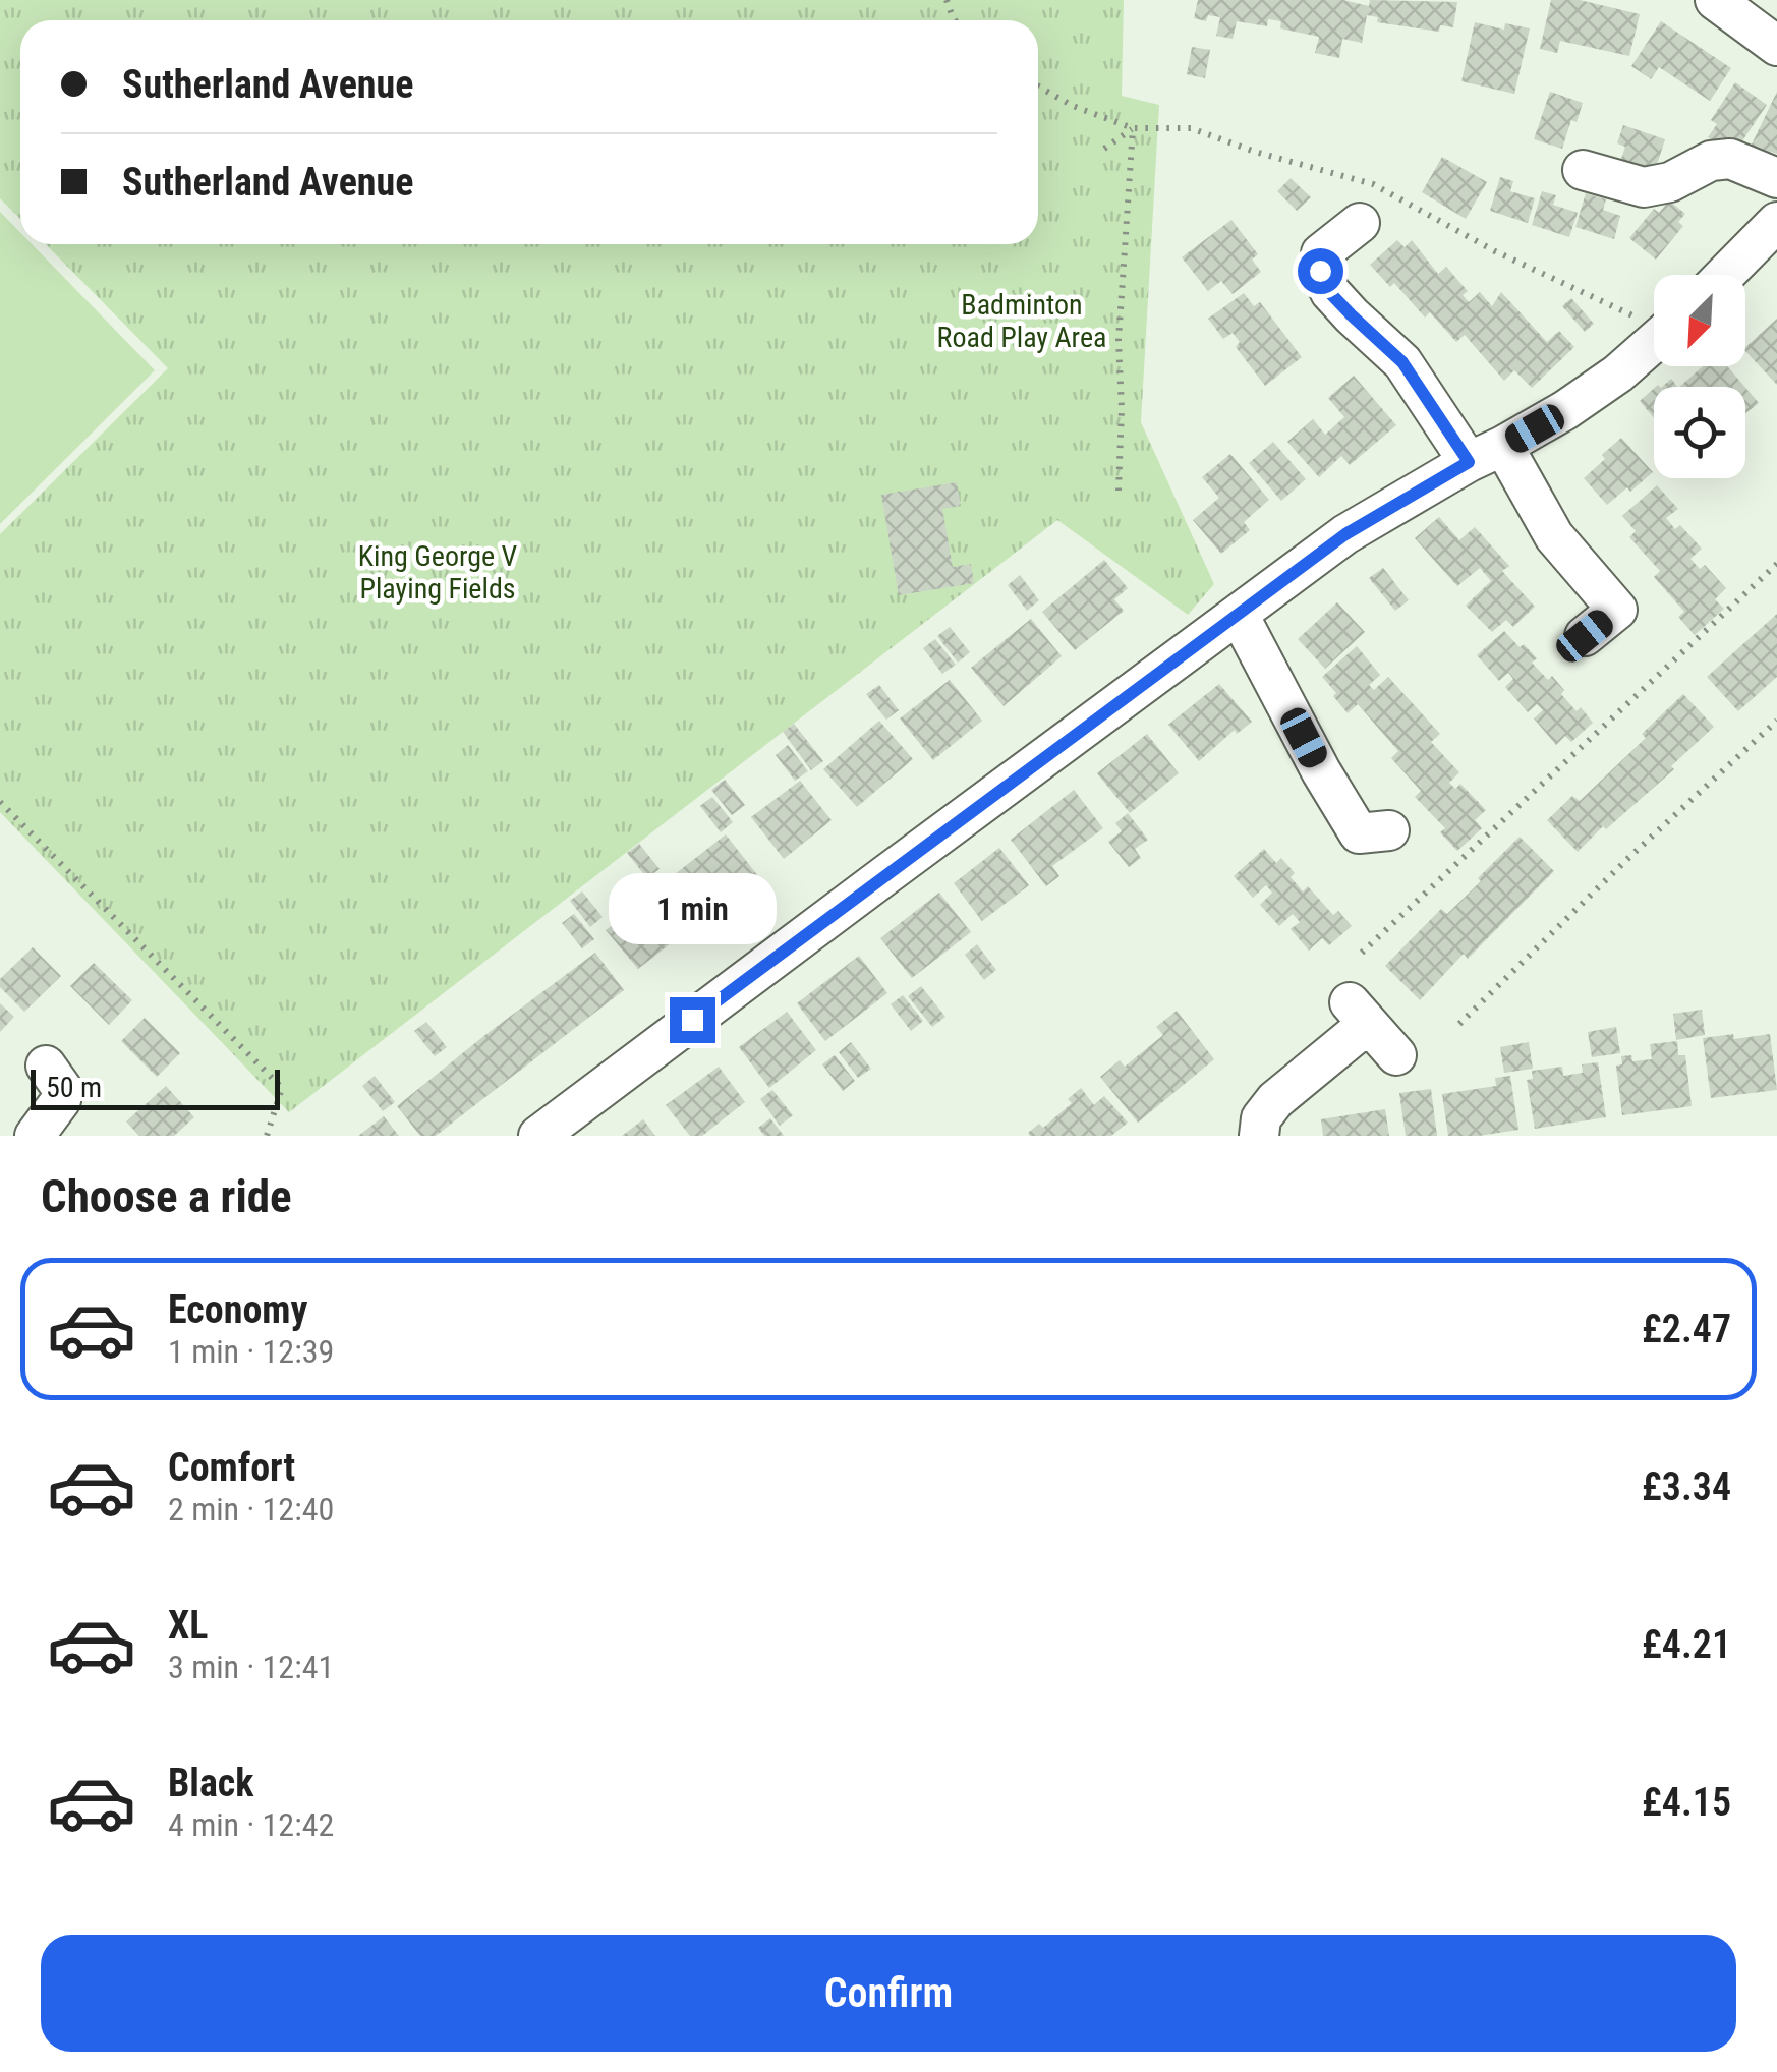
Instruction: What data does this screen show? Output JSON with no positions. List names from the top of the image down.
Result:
{
  "parks": ["Badminton Road Play Area", "King George V Playing Fields"],
  "scale_bar": "50 m",
  "north": "bottom left",
  "page": {
    "banner": ["Sutherland Avenue", "Sutherland Avenue"],
    "bubble": "1 min",
    "scale": "50 m",
    "heading": "Choose a ride",
    "list": [
      {
        "name": "Economy",
        "note": "1 min · 12:39",
        "value": "£2.47"
      },
      {
        "name": "Comfort",
        "note": "2 min · 12:40",
        "value": "£3.34"
      },
      {
        "name": "XL",
        "note": "3 min · 12:41",
        "value": "£4.21"
      },
      {
        "name": "Black",
        "note": "4 min · 12:42",
        "value": "£4.15"
      }
    ],
    "buttons": "Confirm"
  }
}
